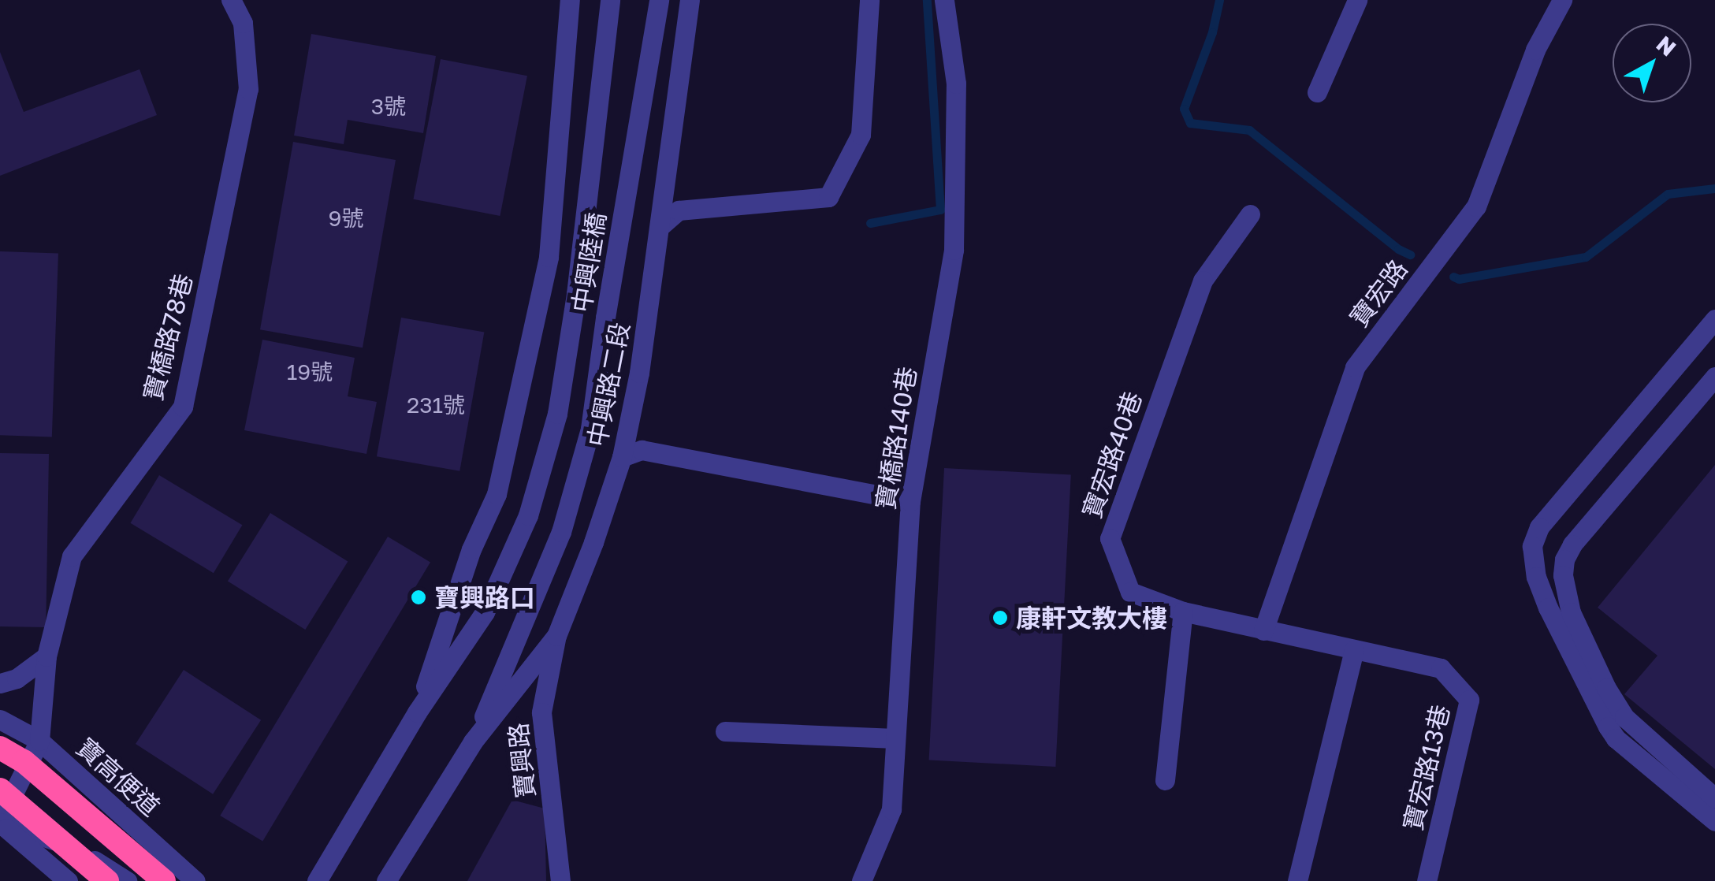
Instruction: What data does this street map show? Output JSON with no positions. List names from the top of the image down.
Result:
{
  "streets": {
    "street": [
      "中興陸橋",
      "寶宏路",
      "寶橋路78巷",
      "中興路二段",
      "寶橋路140巷",
      "寶宏路40巷",
      "寶興路",
      "寶宏路13巷",
      "寶高便道"
    ]
  },
  "crossings": [
    ["中興陸橋", "中興路二段"],
    ["寶宏路", "寶宏路40巷"],
    ["寶宏路", "寶宏路13巷"],
    ["寶橋路78巷", "寶高便道"],
    ["中興路二段", "寶興路"],
    ["寶宏路40巷", "寶宏路13巷"]
  ],
  "places": ["寶興路口", "康軒文教大樓"],
  "house_numbers": [
    "3號",
    "9號",
    "19號",
    "231號"
  ],
  "north": "top right"
}
